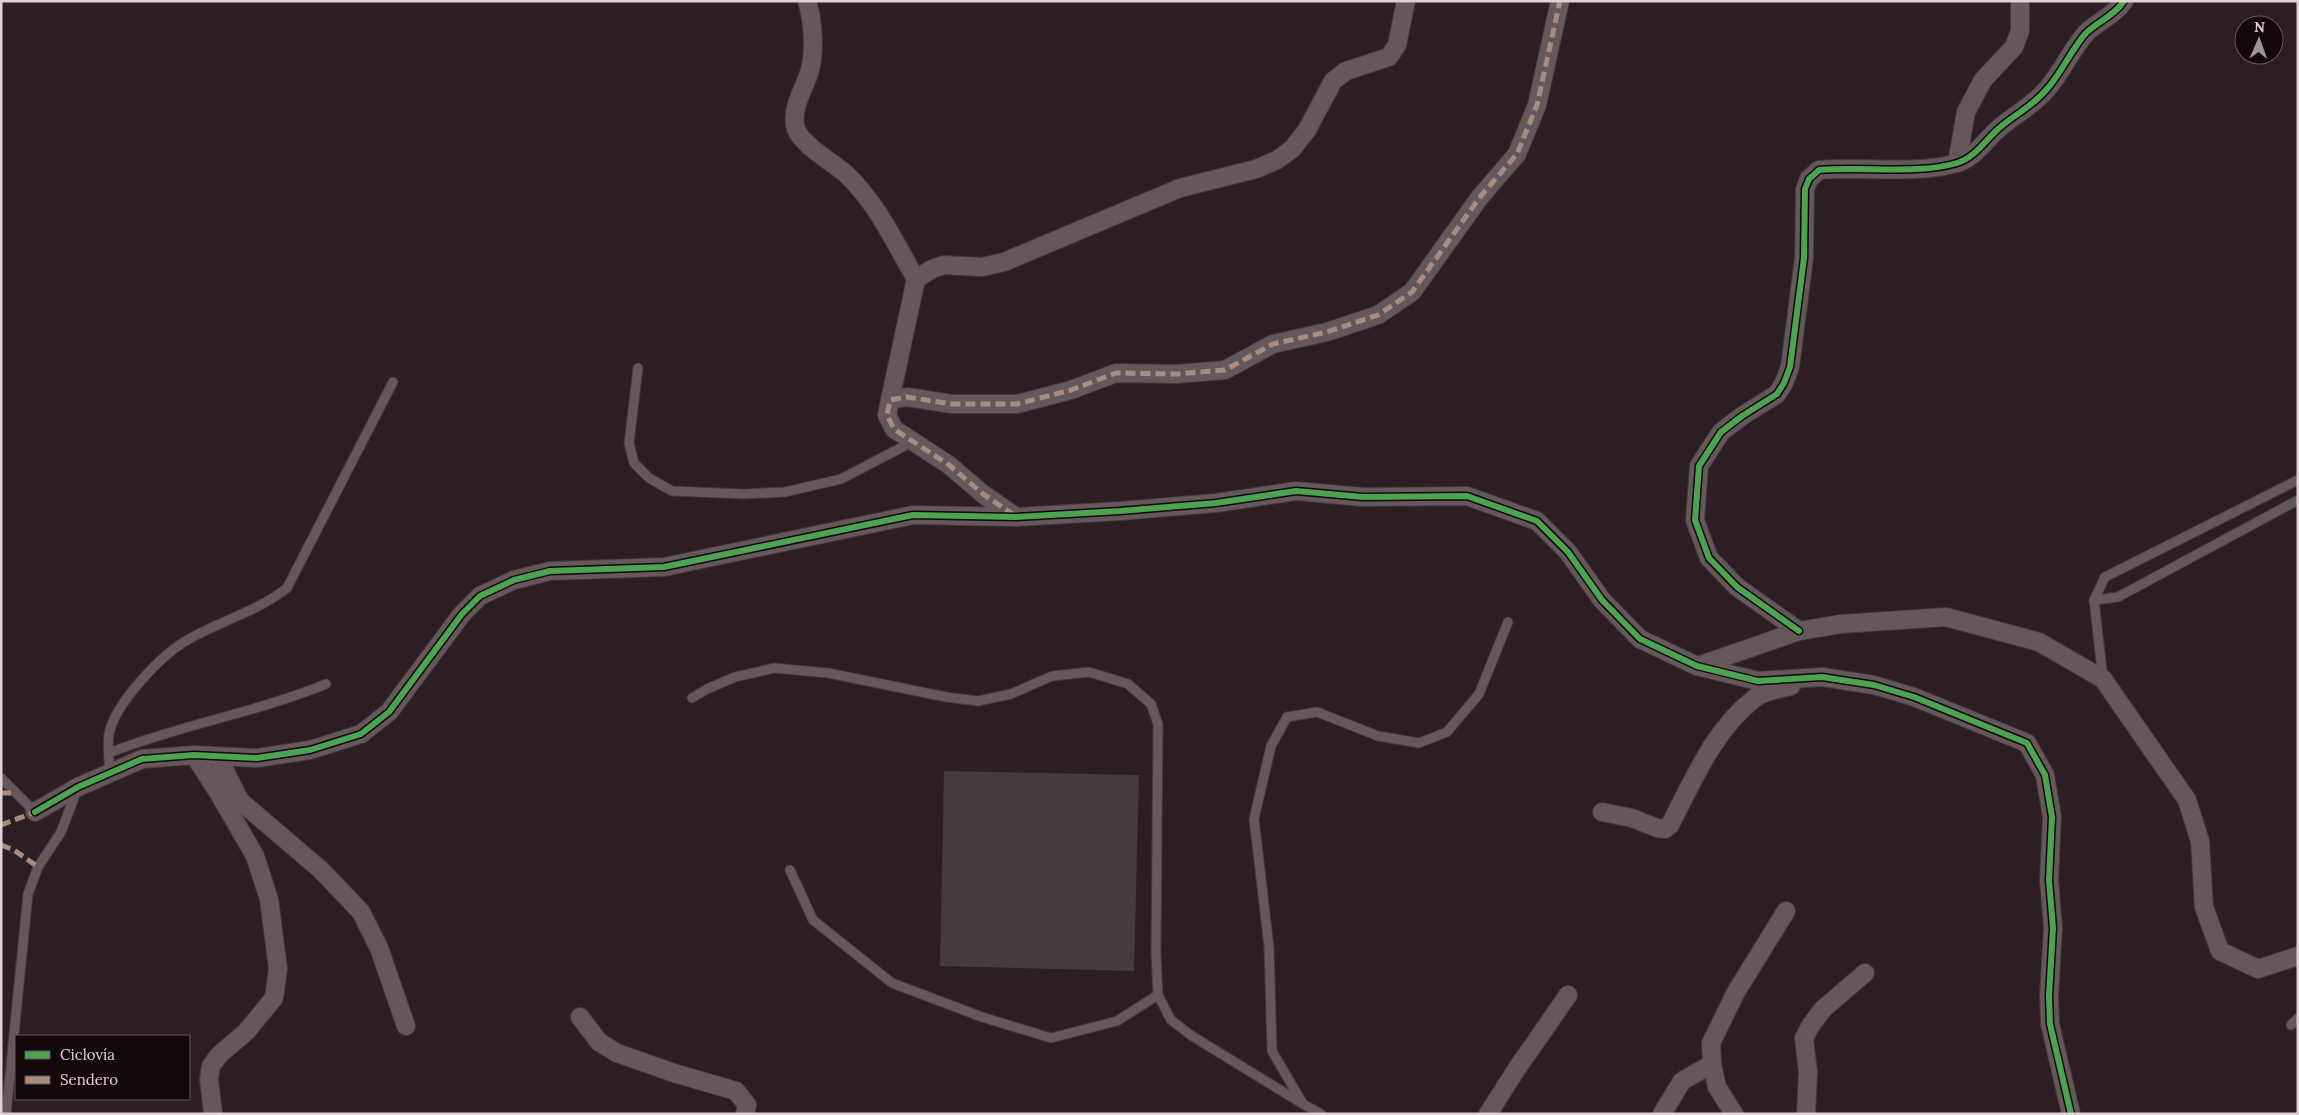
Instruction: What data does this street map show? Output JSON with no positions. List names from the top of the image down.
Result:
{
  "legend": ["Ciclovía", "Sendero"],
  "north": "top"
}
